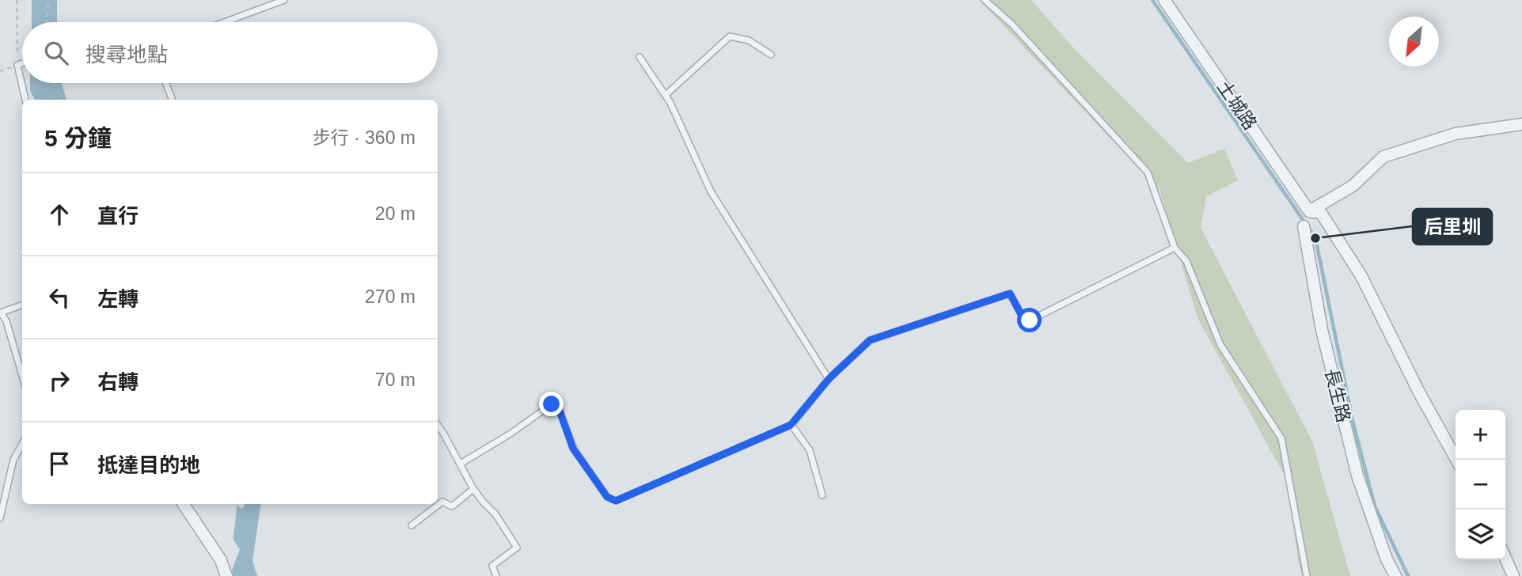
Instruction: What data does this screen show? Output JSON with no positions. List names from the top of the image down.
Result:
{
  "streets": {
    "street": ["土城路", "長生路"]
  },
  "crossings": [
    ["土城路", "長生路"]
  ],
  "places": ["后里圳"],
  "north": "bottom left",
  "page": {
    "search": "搜尋地點",
    "heading": ["5 分鐘", "步行 · 360 m"],
    "list": [
      ["直行", "20 m"],
      ["左轉", "270 m"],
      ["右轉", "70 m"],
      "抵達目的地"
    ],
    "map_buttons": ["+", "−"]
  }
}
